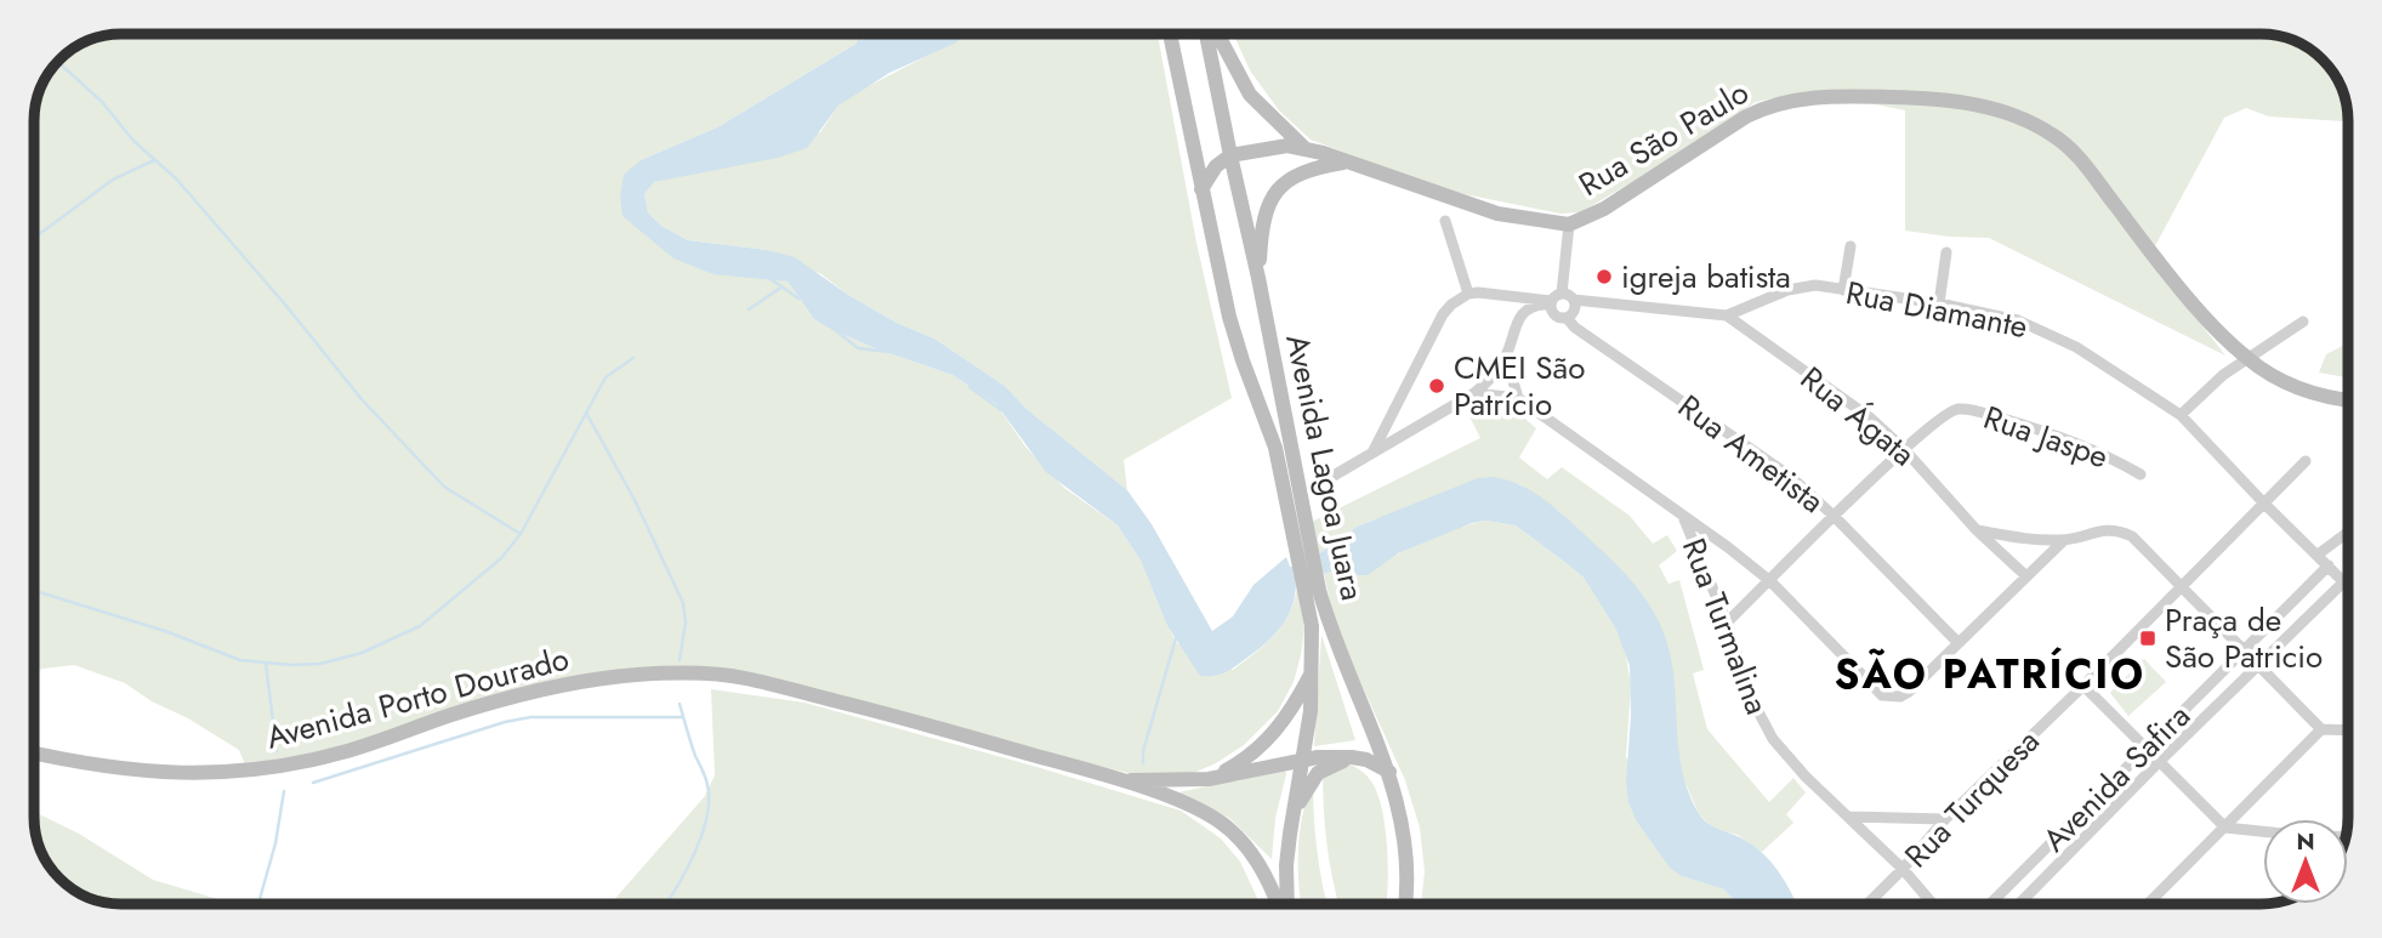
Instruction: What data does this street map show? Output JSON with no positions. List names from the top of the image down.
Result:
{
  "streets": {
    "main road": ["Rua São Paulo", "Avenida Lagoa Juara", "Avenida Porto Dourado"],
    "street": [
      "Rua Diamante",
      "Rua Ágata",
      "Rua Jaspe",
      "Rua Ametista",
      "Rua Turmalina",
      "Avenida Safira",
      "Rua Turquesa"
    ]
  },
  "crossings": [
    ["Rua São Paulo", "Avenida Lagoa Juara"],
    ["Rua Diamante", "Rua Ágata"],
    ["Rua Diamante", "Rua Ametista"],
    ["Rua Diamante", "Avenida Safira"],
    ["Rua Diamante", "Rua Turquesa"],
    ["Rua Ágata", "Rua Jaspe"],
    ["Rua Jaspe", "Rua Ametista"],
    ["Rua Jaspe", "Rua Turmalina"],
    ["Rua Turmalina", "Rua Turquesa"]
  ],
  "districts": ["SÃO PATRÍCIO"],
  "places": {
    "other": ["igreja batista", "CMEI São Patrício"],
    "transit": ["Praça de São Patricio"]
  },
  "north": "top"
}
